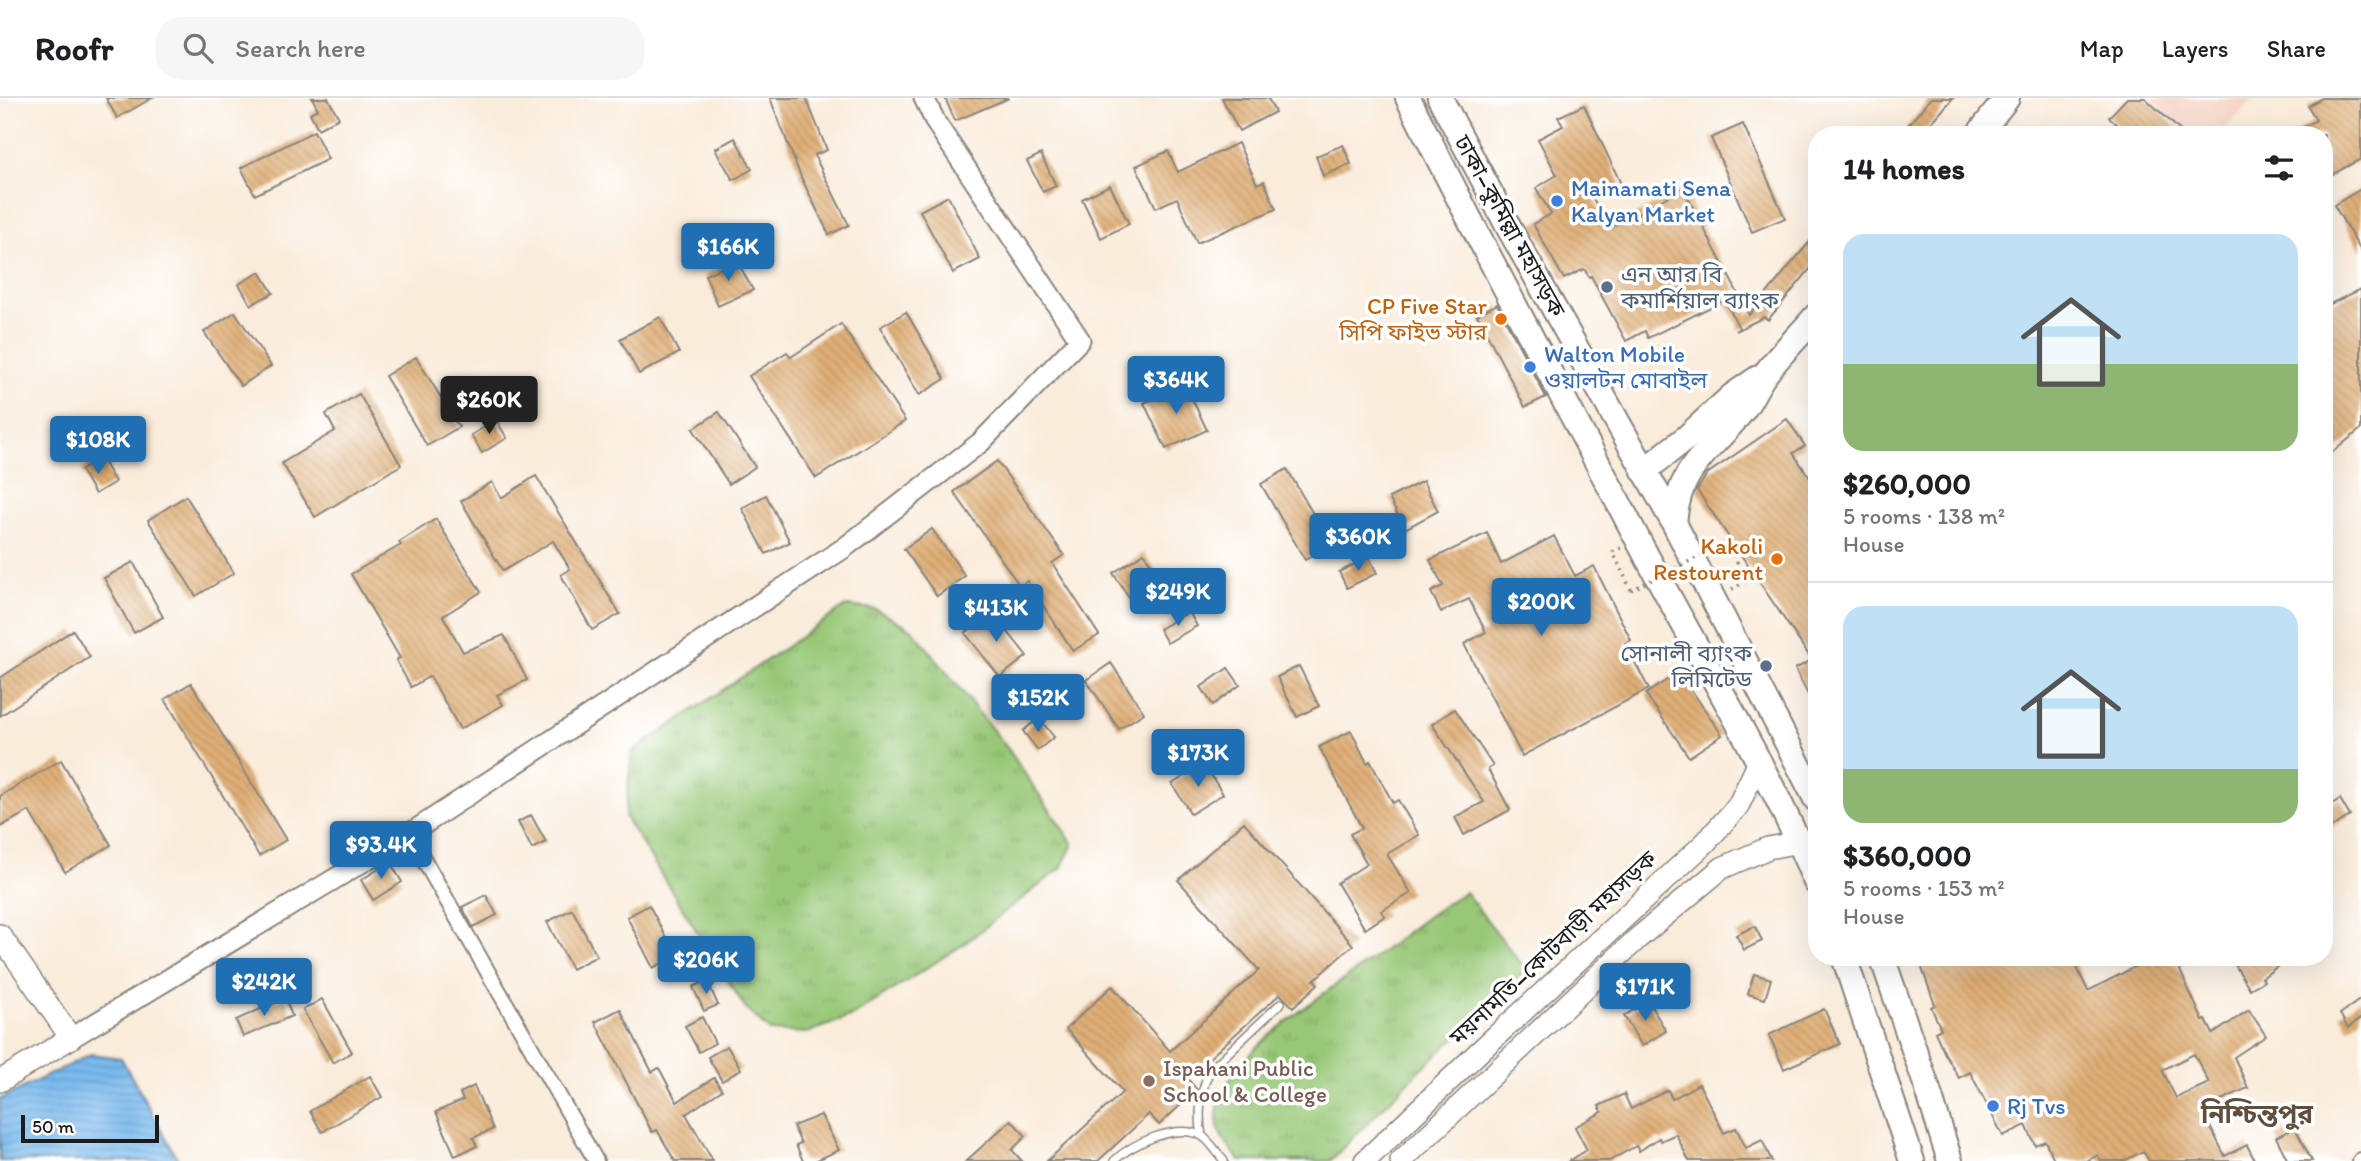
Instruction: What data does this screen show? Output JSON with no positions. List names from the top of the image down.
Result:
{
  "streets": {
    "highway": ["ঢাকা–কুমিল্লা মহাসড়ক"],
    "main road": ["ময়নামতি–কোটবাড়ী মহাসড়ক"]
  },
  "crossings": [
    ["ঢাকা–কুমিল্লা মহাসড়ক", "ময়নামতি–কোটবাড়ী মহাসড়ক"]
  ],
  "districts": ["নিশ্চিন্তপুর"],
  "places": [
    "Mainamati Sena Kalyan Market",
    "এন আর বি কমার্শিয়াল ব্যাংক",
    "CP Five Star সিপি ফাইভ স্টার",
    "Walton Mobile ওয়ালটন মোবাইল",
    "Kakoli Restourent",
    "সোনালী ব্যাংক লিমিটেড",
    "Ispahani Public School & College",
    "Rj Tvs"
  ],
  "scale_bar": "50 m",
  "page": {
    "header": "Roofr",
    "search": "Search here",
    "nav": ["Map", "Layers", "Share"],
    "heading": "14 homes",
    "list": [
      {
        "name": "$260,000",
        "note": "5 rooms · 138 m² · House"
      },
      {
        "name": "$360,000",
        "note": "5 rooms · 153 m² · House"
      }
    ],
    "price": [
      "$166K",
      "$364K",
      "$260K",
      "$108K",
      "$360K",
      "$249K",
      "$200K",
      "$413K",
      "$152K",
      "$173K",
      "$93.4K",
      "$206K",
      "$242K",
      "$171K"
    ],
    "scale": "50 m"
  }
}
